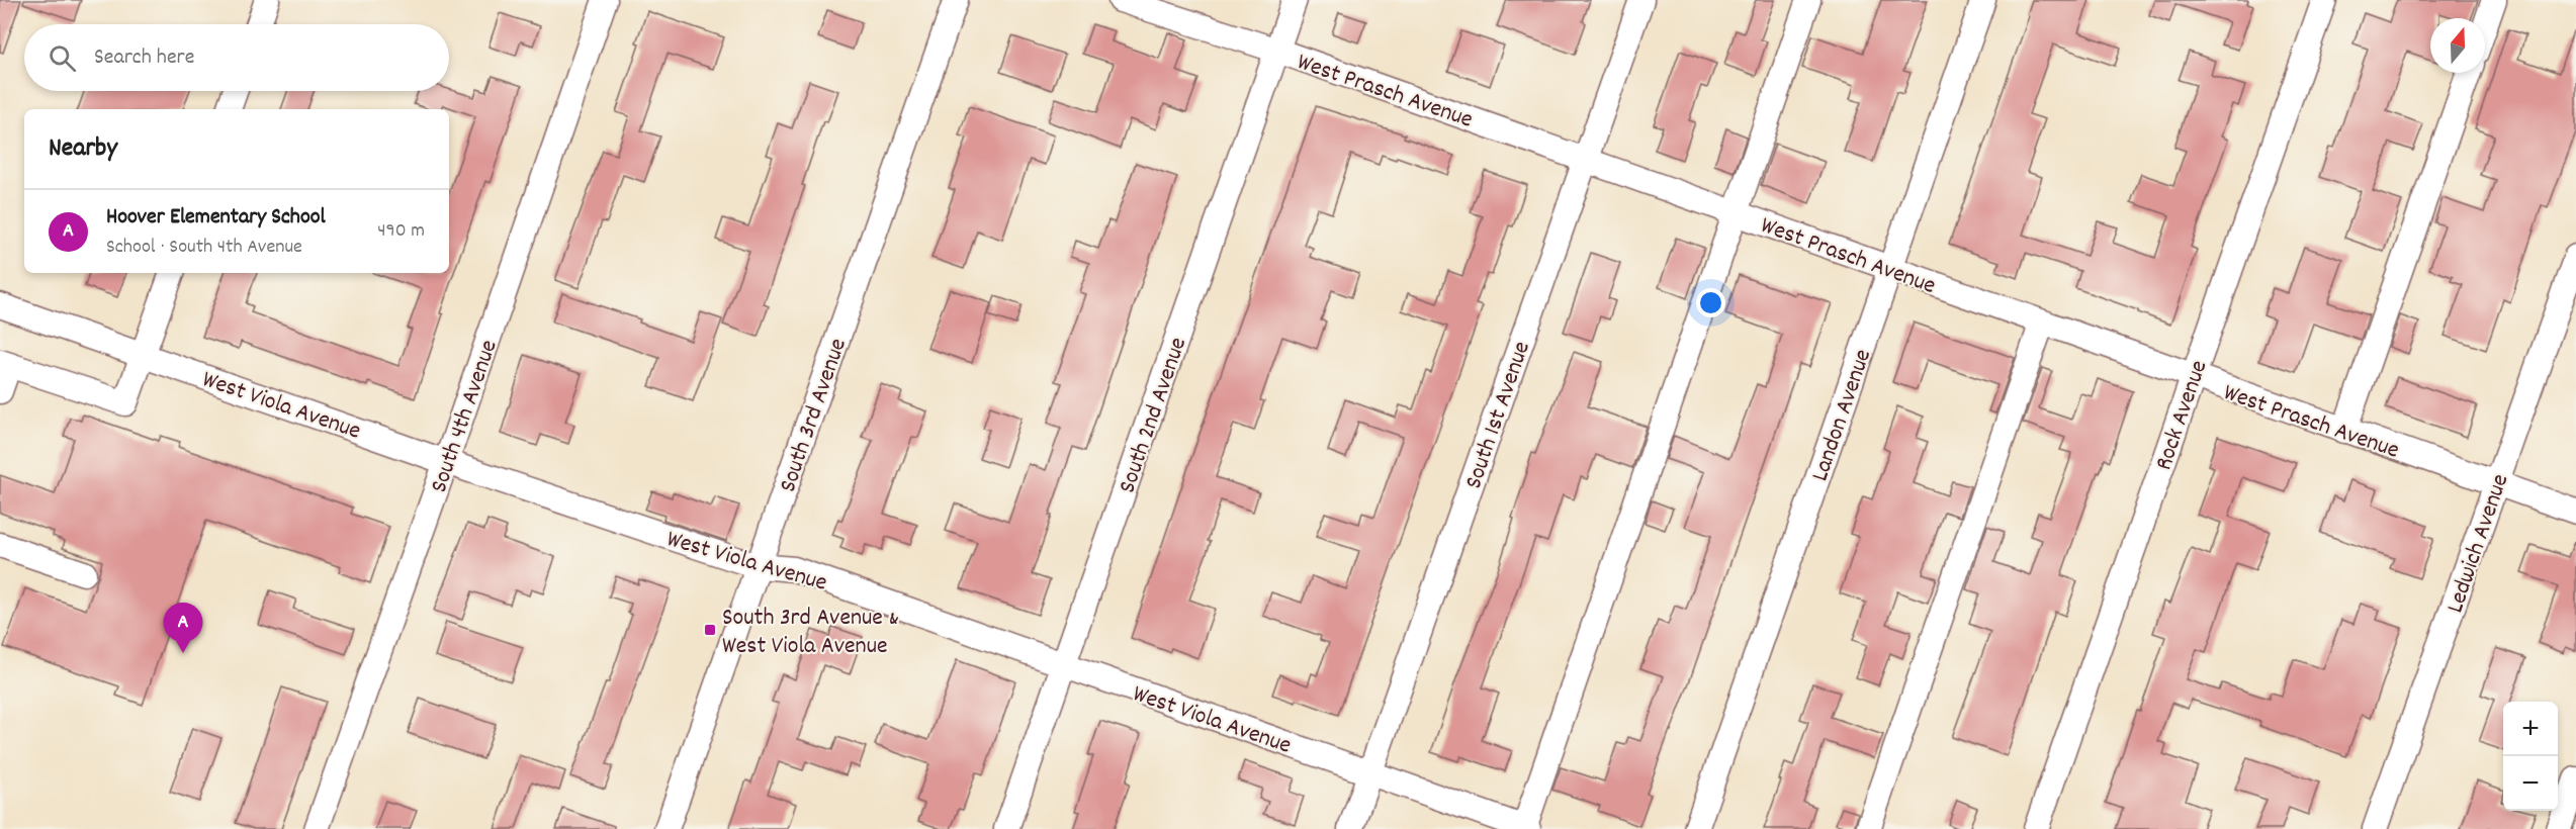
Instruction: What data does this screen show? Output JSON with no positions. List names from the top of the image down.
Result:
{
  "streets": {
    "street": [
      "West Prasch Avenue",
      "West Viola Avenue",
      "South 3rd Avenue",
      "South 2nd Avenue",
      "South 1st Avenue",
      "Landon Avenue",
      "Rock Avenue",
      "South 4th Avenue",
      "Ledwich Avenue"
    ]
  },
  "crossings": [
    ["West Prasch Avenue", "South 2nd Avenue"],
    ["West Prasch Avenue", "South 1st Avenue"],
    ["West Prasch Avenue", "Landon Avenue"],
    ["West Prasch Avenue", "Rock Avenue"],
    ["West Prasch Avenue", "Ledwich Avenue"],
    ["West Viola Avenue", "South 3rd Avenue"],
    ["West Viola Avenue", "South 2nd Avenue"],
    ["West Viola Avenue", "South 1st Avenue"],
    ["West Viola Avenue", "South 4th Avenue"]
  ],
  "places": {
    "transit": ["South 3rd Avenue & West Viola Avenue"]
  },
  "north": "top",
  "page": {
    "search": "Search here",
    "heading": "Nearby",
    "list": [
      {
        "mark": "A",
        "name": "Hoover Elementary School",
        "note": "School · South 4th Avenue",
        "value": "490 m"
      }
    ],
    "pins": "A",
    "map_buttons": ["+", "−"]
  }
}
